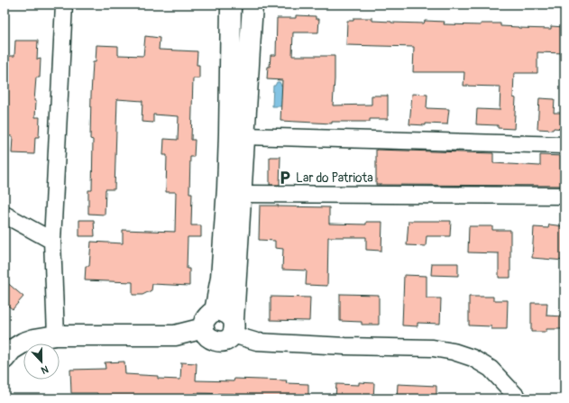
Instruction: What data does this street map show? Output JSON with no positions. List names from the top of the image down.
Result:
{
  "places": {
    "parking": ["Lar do Patriota"]
  },
  "north": "bottom"
}
